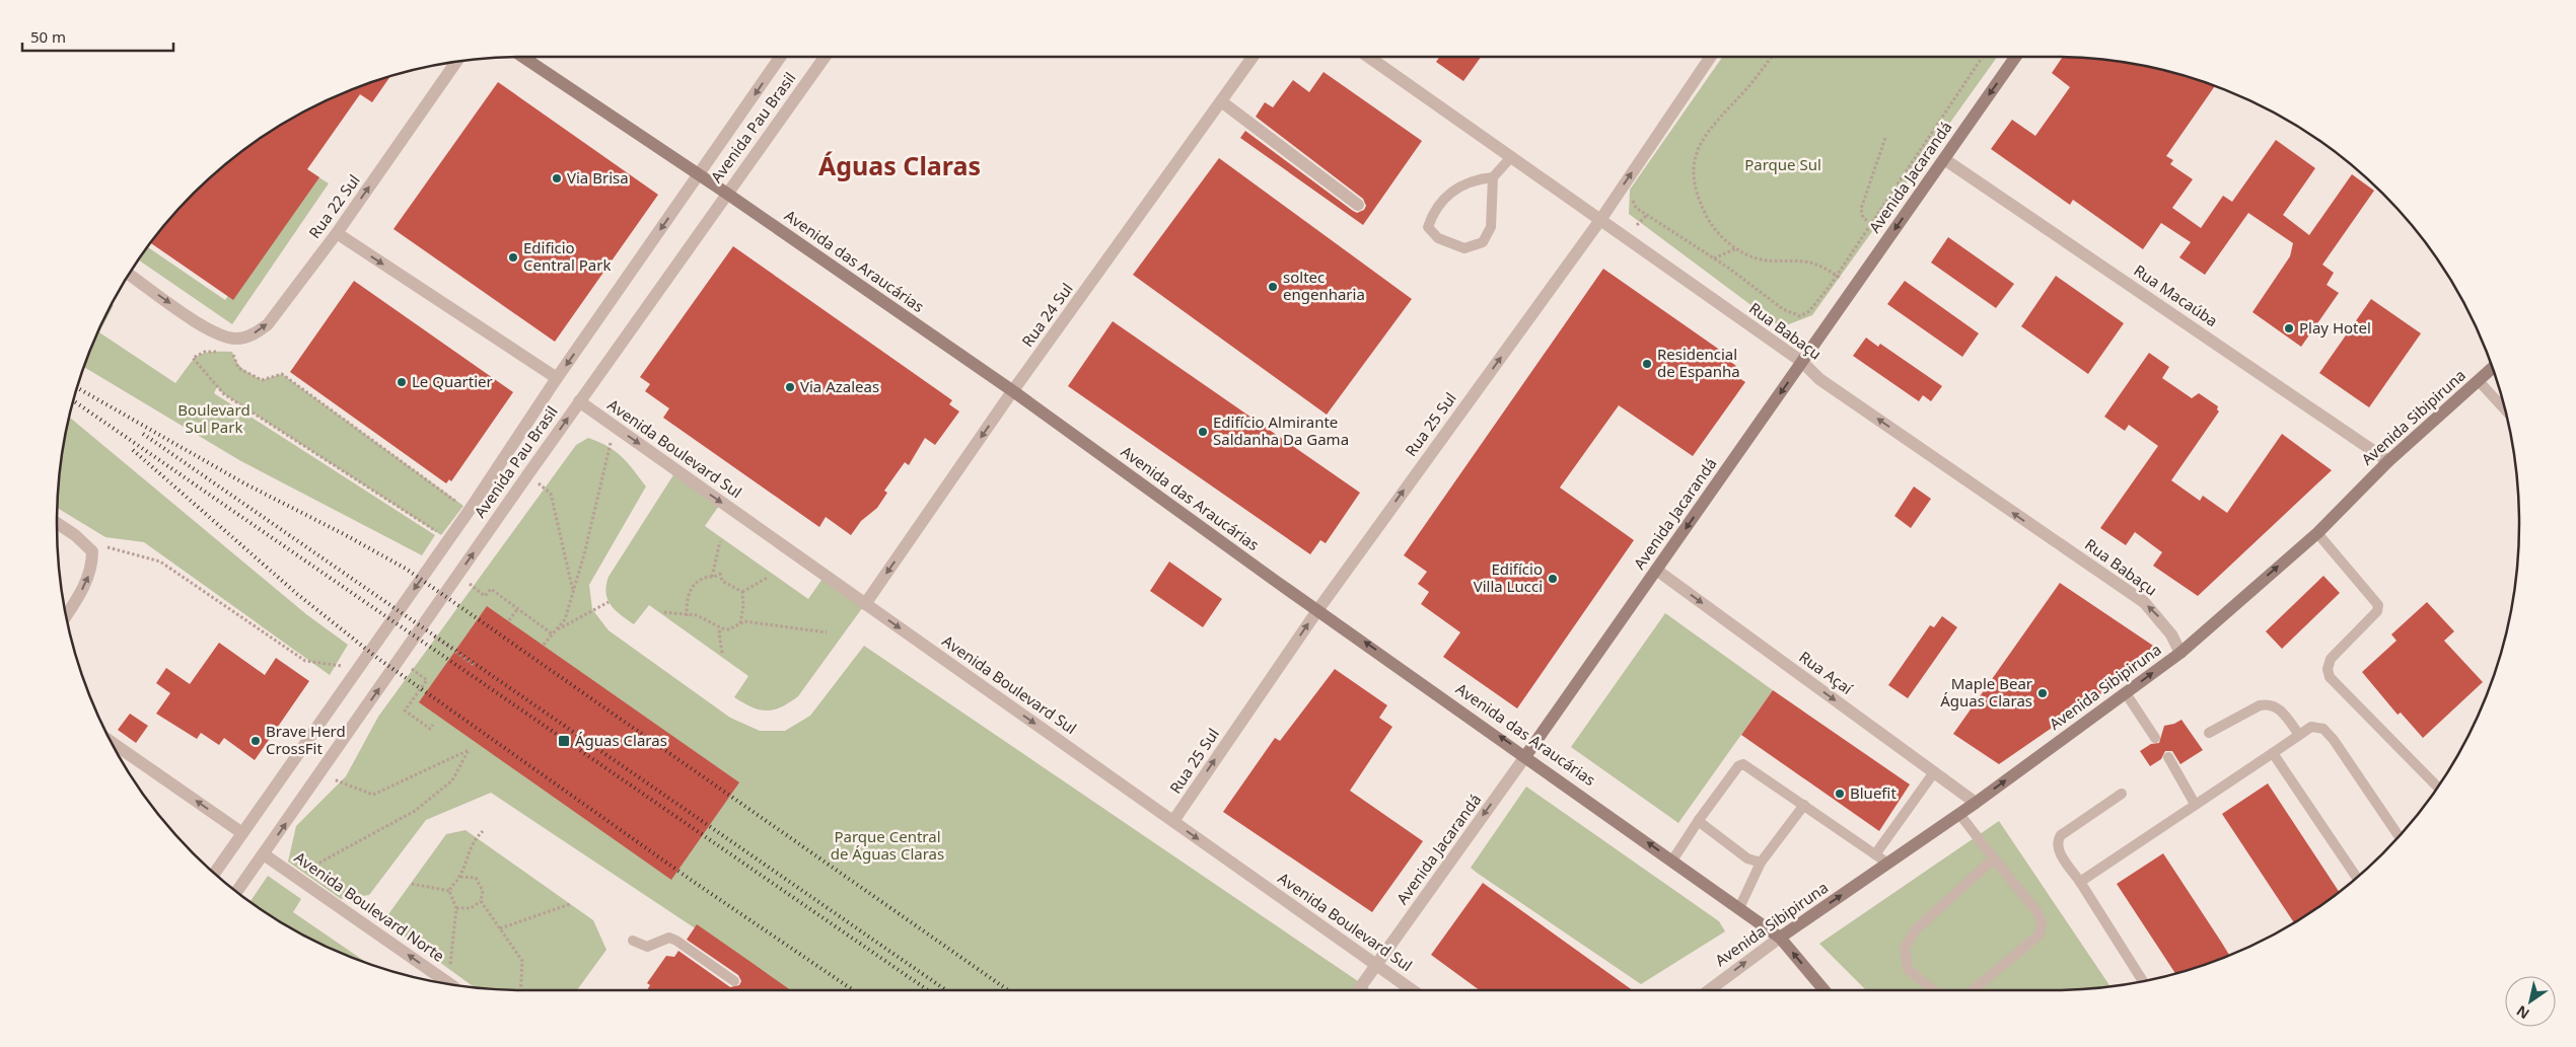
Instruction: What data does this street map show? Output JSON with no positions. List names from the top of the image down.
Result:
{
  "streets": {
    "main road": ["Avenida Jacarandá", "Avenida das Araucárias", "Avenida Sibipiruna"],
    "street": [
      "Avenida Pau Brasil",
      "Rua 22 Sul",
      "Rua Macaúba",
      "Rua 24 Sul",
      "Rua Babaçu",
      "Rua 25 Sul",
      "Avenida Boulevard Sul",
      "Rua Açaí",
      "Avenida Boulevard Norte"
    ]
  },
  "crossings": [
    ["Avenida Pau Brasil", "Avenida das Araucárias"],
    ["Avenida Pau Brasil", "Avenida Boulevard Sul"],
    ["Avenida Pau Brasil", "Avenida Boulevard Norte"],
    ["Avenida Jacarandá", "Avenida das Araucárias"],
    ["Avenida Jacarandá", "Rua Macaúba"],
    ["Avenida Jacarandá", "Rua Babaçu"],
    ["Avenida Jacarandá", "Avenida Boulevard Sul"],
    ["Avenida Jacarandá", "Rua Açaí"],
    ["Avenida das Araucárias", "Rua 24 Sul"],
    ["Avenida das Araucárias", "Avenida Sibipiruna"],
    ["Avenida das Araucárias", "Rua 25 Sul"],
    ["Rua Macaúba", "Avenida Sibipiruna"],
    ["Rua 24 Sul", "Avenida Boulevard Sul"],
    ["Rua Babaçu", "Avenida Sibipiruna"],
    ["Rua Babaçu", "Rua 25 Sul"],
    ["Avenida Sibipiruna", "Rua Açaí"],
    ["Rua 25 Sul", "Avenida Boulevard Sul"]
  ],
  "one_way": [
    "Avenida Jacarandá",
    "Rua 22 Sul",
    "Rua 24 Sul",
    "Rua Babaçu",
    "Avenida Sibipiruna",
    "Rua 25 Sul",
    "Avenida Boulevard Sul",
    "Rua Açaí",
    "Avenida Boulevard Norte"
  ],
  "districts": ["Águas Claras"],
  "parks": ["Parque Sul", "Boulevard Sul Park", "Parque Central de Águas Claras"],
  "places": {
    "other": [
      "Via Brisa",
      "Edificio Central Park",
      "soltec engenharia",
      "Play Hotel",
      "Residencial de Espanha",
      "Le Quartier",
      "Via Azaleas",
      "Edifício Almirante Saldanha Da Gama",
      "Edifício Villa Lucci",
      "Maple Bear Águas Claras",
      "Brave Herd CrossFit",
      "Bluefit"
    ],
    "transit": ["Águas Claras"]
  },
  "scale_bar": "50 m",
  "north": "bottom left"
}
